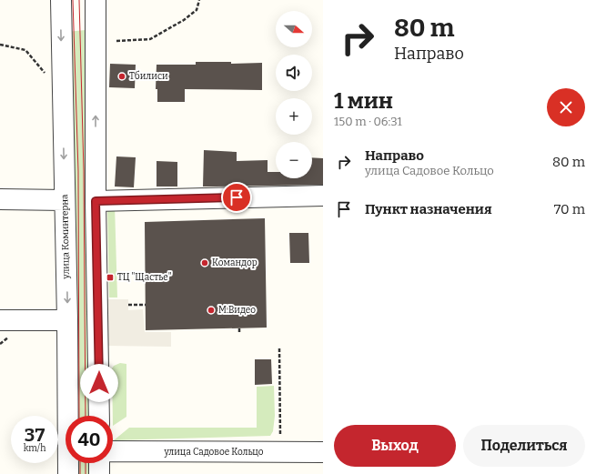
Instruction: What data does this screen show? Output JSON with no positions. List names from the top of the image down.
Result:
{
  "streets": {
    "street": ["улица Коминтерна", "улица Садовое Кольцо"]
  },
  "places": {
    "other": ["Тбилиси", "Командор", "М.Видео"],
    "transit": ["ТЦ \"Щастье\""]
  },
  "north": "right",
  "page": {
    "turn": ["80 m", "Направо"],
    "map_buttons": ["+", "−"],
    "heading": ["1 мин", "150 m · 06:31"],
    "list": [
      {
        "name": "Направо",
        "note": "улица Садовое Кольцо",
        "value": "80 m"
      },
      {
        "name": "Пункт назначения",
        "value": "70 m"
      }
    ],
    "speed": "37 km/h",
    "limit": "40",
    "buttons": ["Выход", "Поделиться"]
  }
}
